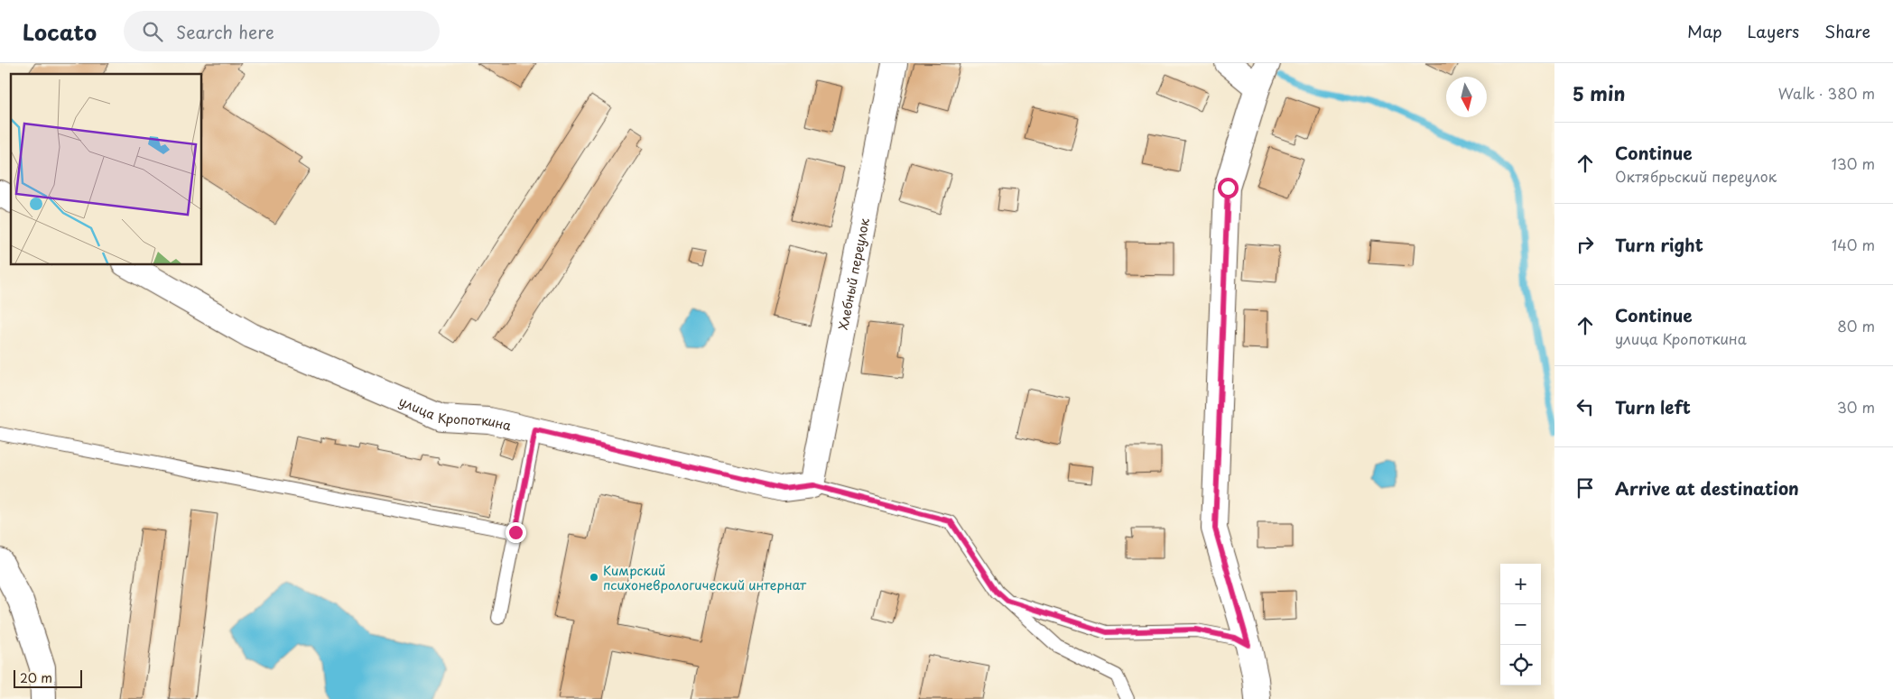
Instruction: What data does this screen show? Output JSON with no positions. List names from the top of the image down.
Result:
{
  "streets": {
    "street": ["Хлебный переулок", "улица Кропоткина"]
  },
  "crossings": [
    ["Хлебный переулок", "улица Кропоткина"]
  ],
  "places": ["Кимрский психоневрологический интернат"],
  "scale_bar": "20 m",
  "north": "bottom",
  "page": {
    "header": "Locato",
    "search": "Search here",
    "nav": ["Map", "Layers", "Share"],
    "heading": ["5 min", "Walk · 380 m"],
    "list": [
      ["Continue", "Октябрьский переулок", "130 m"],
      ["Turn right", "140 m"],
      ["Continue", "улица Кропоткина", "80 m"],
      ["Turn left", "30 m"],
      "Arrive at destination"
    ],
    "map_buttons": ["+", "−"],
    "scale": "20 m"
  }
}
